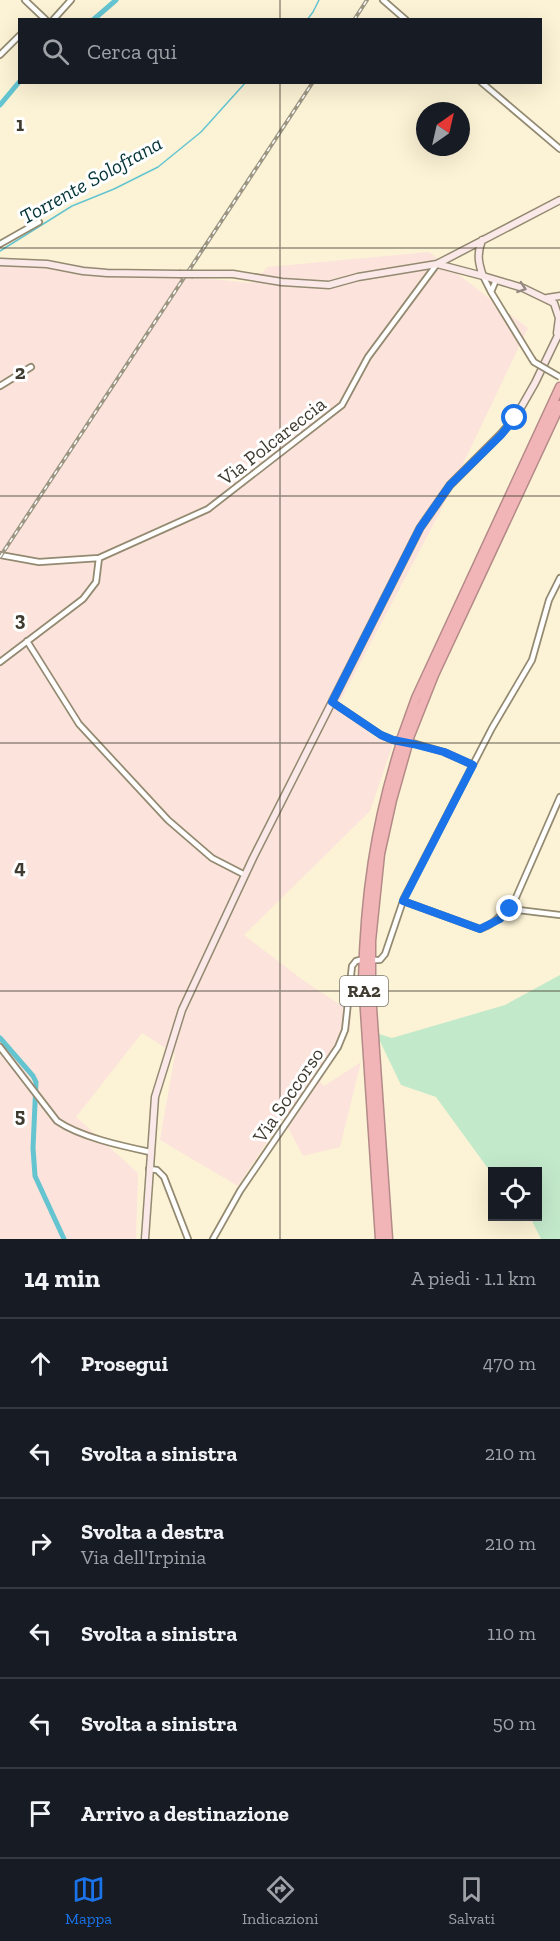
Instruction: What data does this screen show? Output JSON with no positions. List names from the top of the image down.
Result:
{
  "streets": {
    "highway": ["RA2"],
    "street": ["Via Polcareccia", "Via Soccorso"]
  },
  "water": ["Torrente Solofrana"],
  "north": "top right",
  "page": {
    "search": "Cerca qui",
    "heading": ["14 min", "A piedi · 1.1 km"],
    "list": [
      ["Prosegui", "470 m"],
      ["Svolta a sinistra", "210 m"],
      ["Svolta a destra", "Via dell'Irpinia", "210 m"],
      ["Svolta a sinistra", "110 m"],
      ["Svolta a sinistra", "50 m"],
      "Arrivo a destinazione"
    ],
    "nav": ["Mappa", "Indicazioni", "Salvati"]
  },
  "grid": {
    "rows": [
      "1",
      "2",
      "3",
      "4",
      "5"
    ]
  }
}
